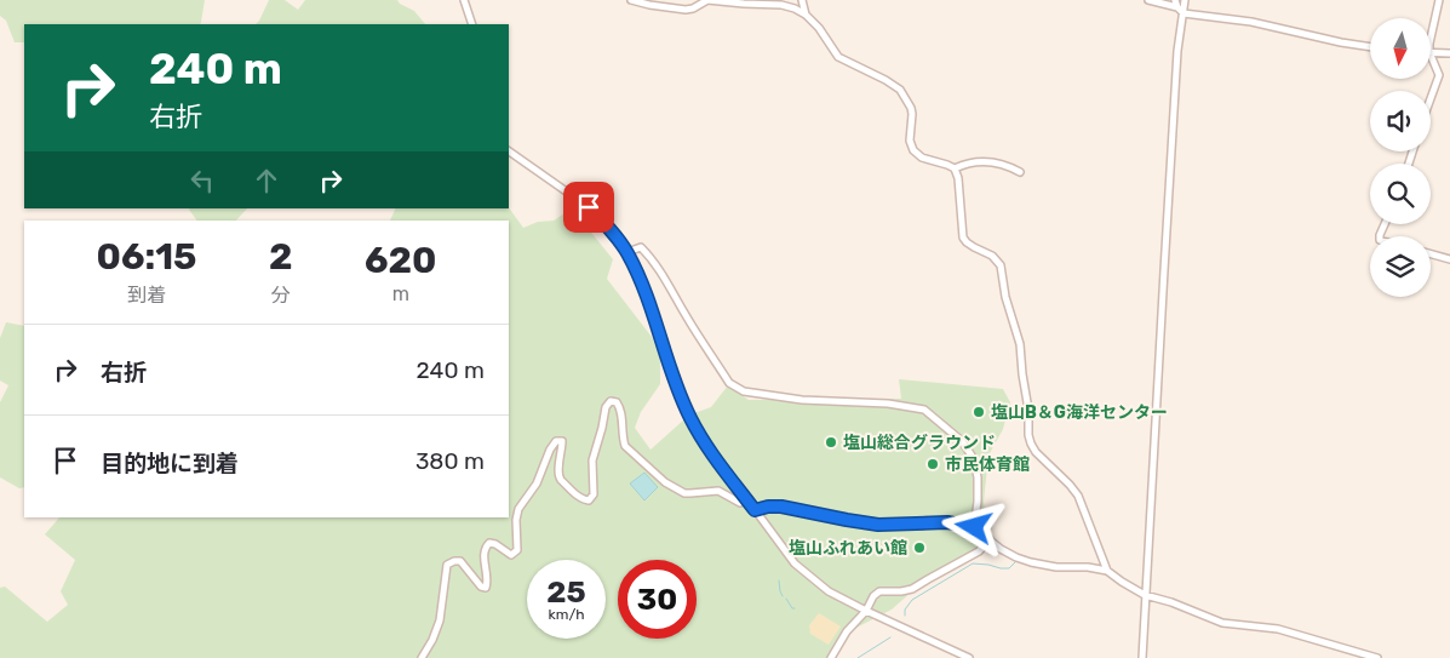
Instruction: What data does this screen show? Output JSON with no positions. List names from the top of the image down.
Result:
{
  "places": [
    "塩山B＆G海洋センター",
    "塩山総合グラウンド",
    "市民体育館",
    "塩山ふれあい館"
  ],
  "north": "bottom",
  "page": {
    "turn": ["240 m", "右折"],
    "eta": [
      "06:15",
      "到着",
      "2",
      "分",
      "620",
      "m"
    ],
    "list": [
      {
        "name": "右折",
        "value": "240 m"
      },
      {
        "name": "目的地に到着",
        "value": "380 m"
      }
    ],
    "speed": "25 km/h",
    "limit": "30"
  }
}
